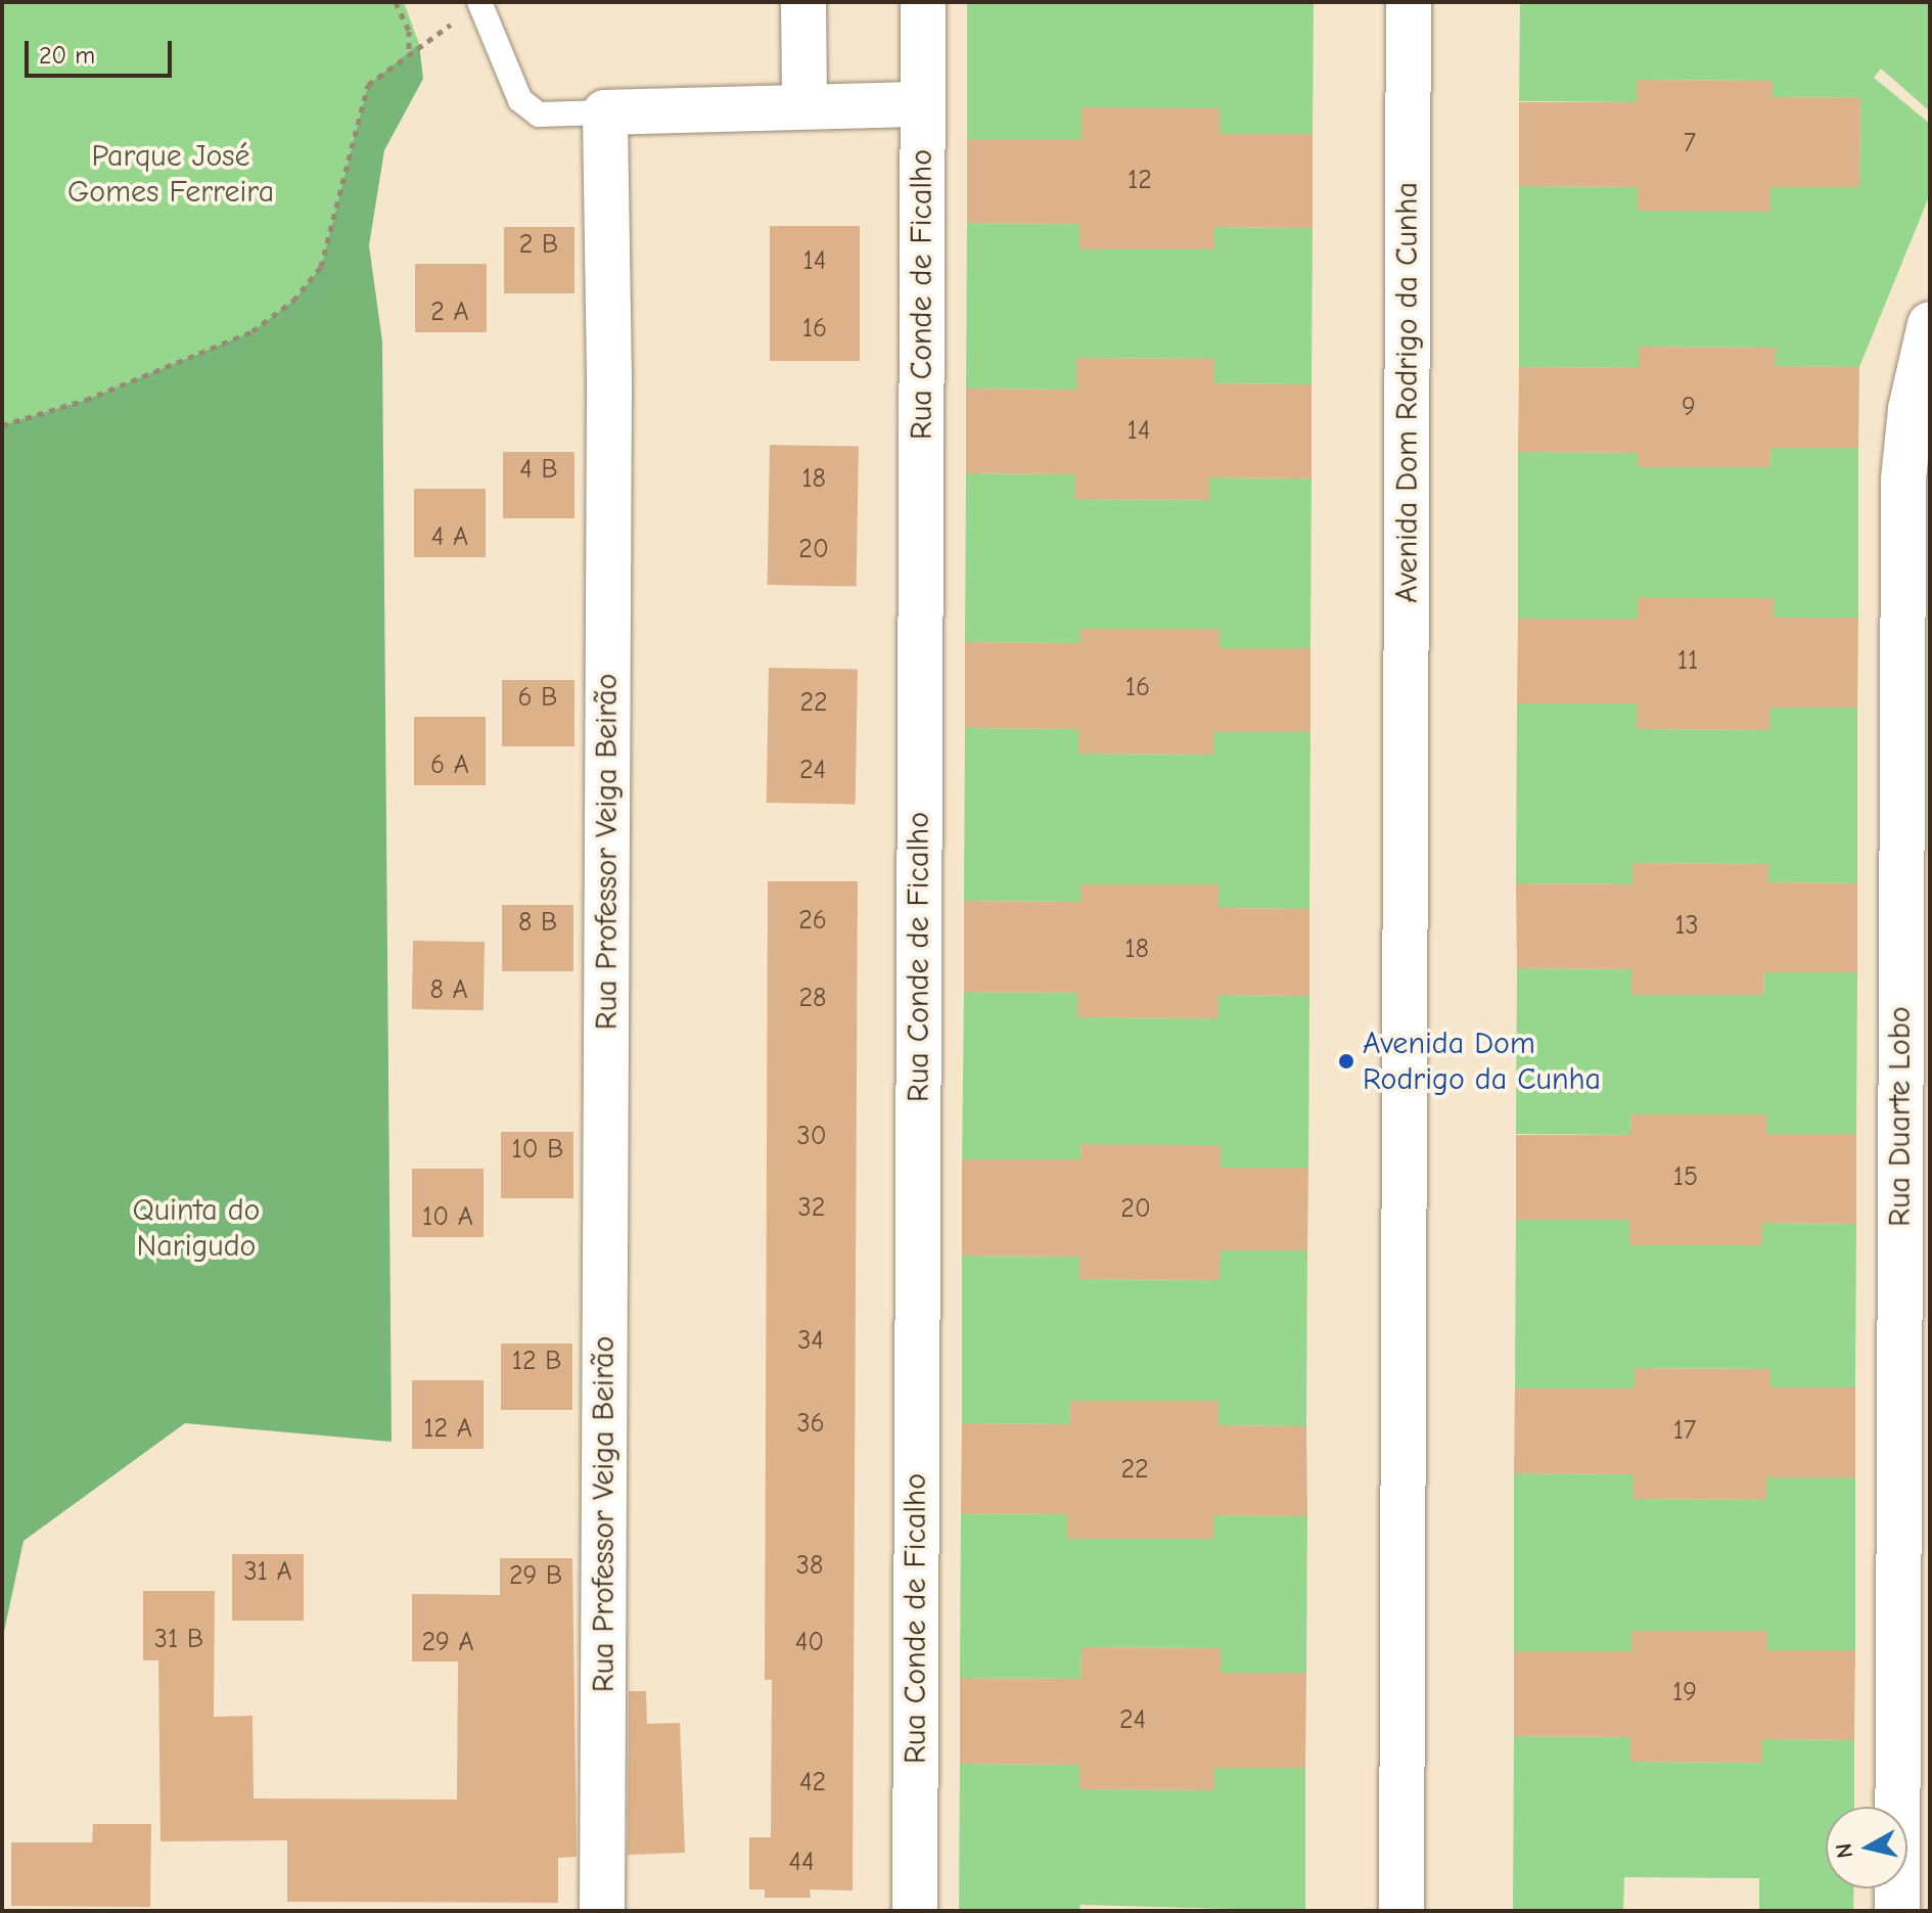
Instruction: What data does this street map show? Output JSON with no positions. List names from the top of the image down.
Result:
{
  "streets": {
    "street": [
      "Rua Conde de Ficalho",
      "Avenida Dom Rodrigo da Cunha",
      "Rua Professor Veiga Beirão",
      "Rua Duarte Lobo"
    ]
  },
  "parks": ["Parque José Gomes Ferreira", "Quinta do Narigudo"],
  "places": ["Avenida Dom Rodrigo da Cunha"],
  "house_numbers": [
    "7",
    "12",
    "2 B",
    "14",
    "2 A",
    "16",
    "9",
    "14",
    "4 B",
    "18",
    "4 A",
    "20",
    "11",
    "16",
    "6 B",
    "22",
    "6 A",
    "24",
    "26",
    "8 B",
    "13",
    "18",
    "8 A",
    "28",
    "30",
    "10 B",
    "15",
    "32",
    "20",
    "10 A",
    "34",
    "12 B",
    "36",
    "12 A",
    "17",
    "22",
    "38",
    "31 A",
    "29 B",
    "31 B",
    "29 A",
    "40",
    "19",
    "24",
    "42",
    "44"
  ],
  "scale_bar": "20 m",
  "north": "left"
}
